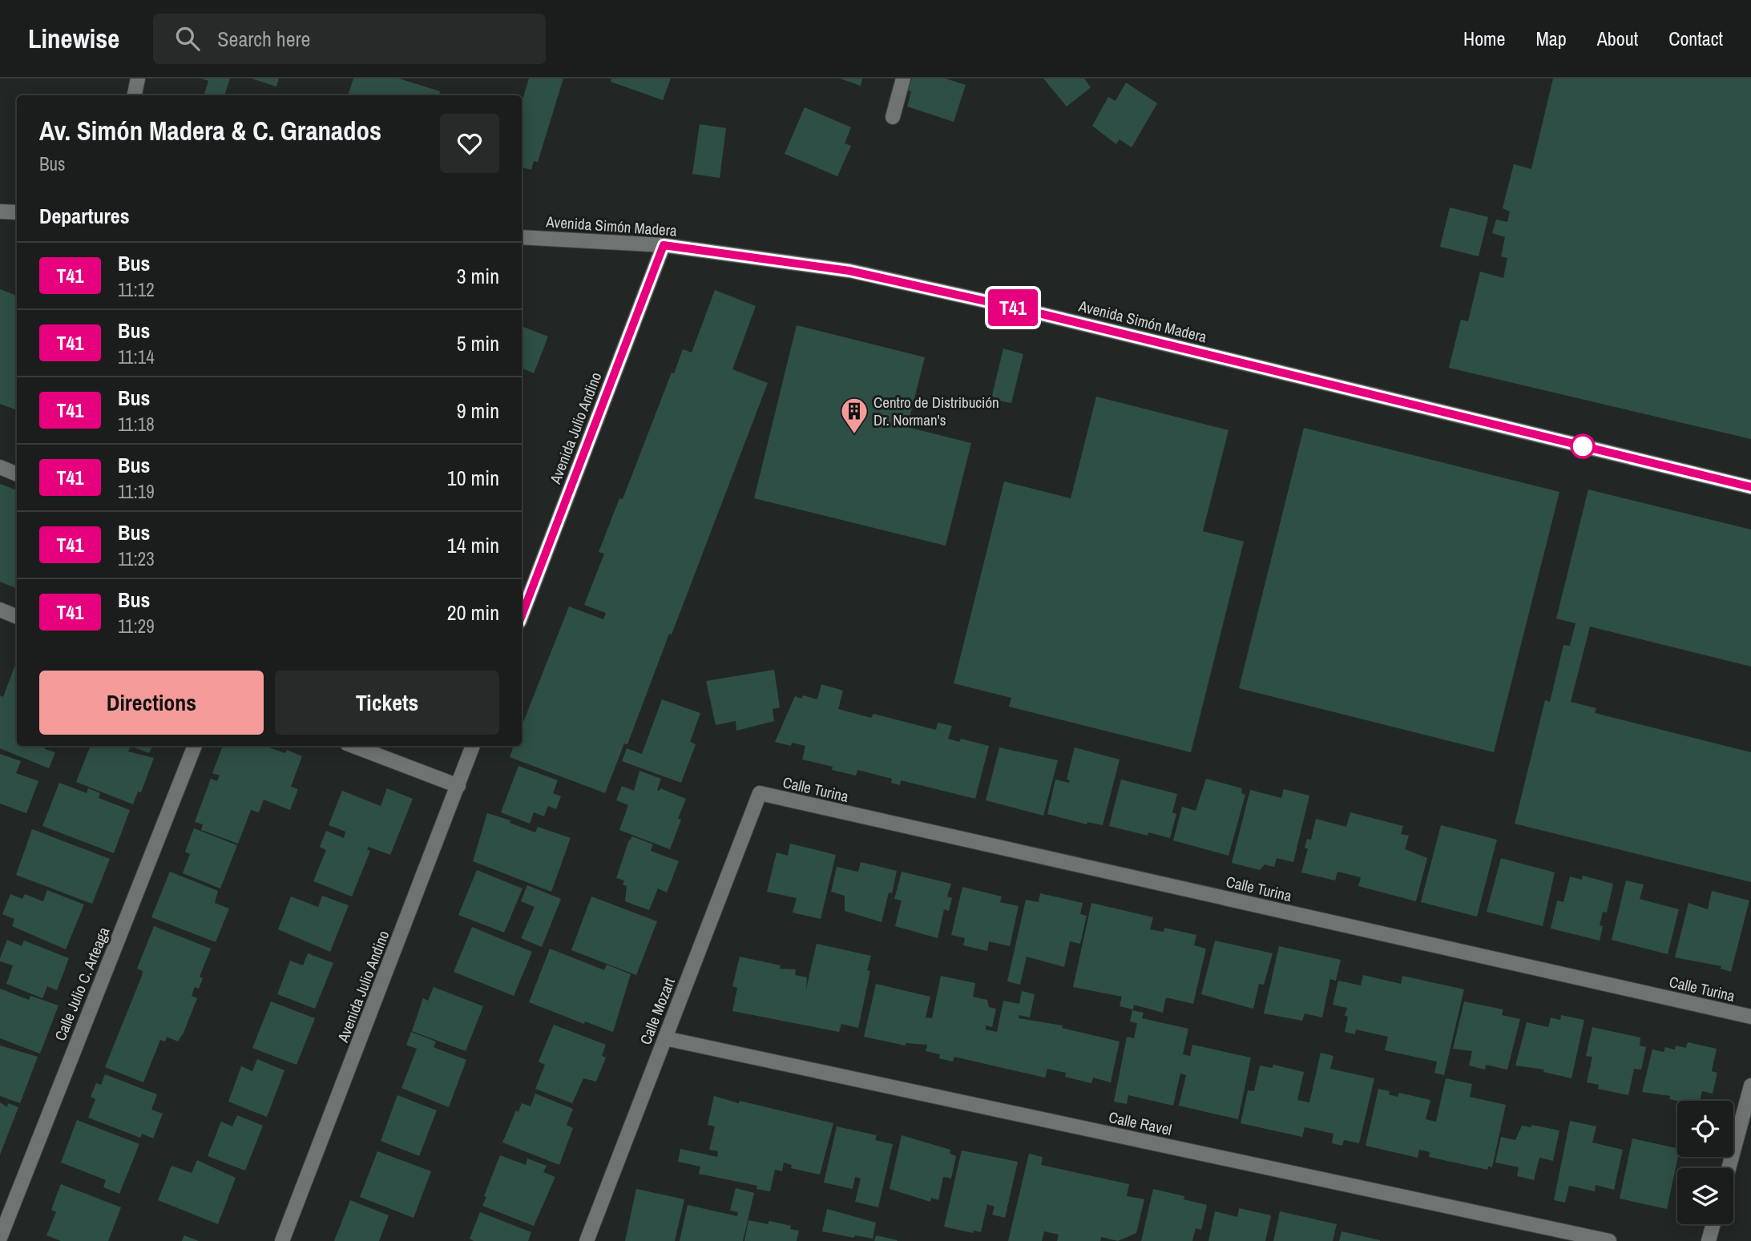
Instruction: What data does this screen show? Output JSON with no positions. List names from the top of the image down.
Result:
{
  "streets": {
    "street": [
      "Avenida Simón Madera",
      "Avenida Julio Andino",
      "Calle Turina",
      "Calle Julio C. Arteaga",
      "Calle Mozart",
      "Calle Ravel"
    ]
  },
  "crossings": [
    ["Avenida Simón Madera", "Avenida Julio Andino"],
    ["Calle Turina", "Calle Mozart"],
    ["Calle Mozart", "Calle Ravel"]
  ],
  "places": {
    "building": ["Centro de Distribución Dr. Norman's"]
  },
  "lines": ["bus line T41"],
  "page": {
    "header": "Linewise",
    "search": "Search here",
    "nav": [
      "Home",
      "Map",
      "About",
      "Contact"
    ],
    "on_map": "T41",
    "heading": [
      ["Av. Simón Madera & C. Granados", "Bus"],
      "Departures"
    ],
    "list": [
      {
        "mark": "T41",
        "name": "Bus",
        "note": "11:12",
        "value": "3 min"
      },
      {
        "mark": "T41",
        "name": "Bus",
        "note": "11:14",
        "value": "5 min"
      },
      {
        "mark": "T41",
        "name": "Bus",
        "note": "11:18",
        "value": "9 min"
      },
      {
        "mark": "T41",
        "name": "Bus",
        "note": "11:19",
        "value": "10 min"
      },
      {
        "mark": "T41",
        "name": "Bus",
        "note": "11:23",
        "value": "14 min"
      },
      {
        "mark": "T41",
        "name": "Bus",
        "note": "11:29",
        "value": "20 min"
      }
    ],
    "buttons": ["Directions", "Tickets"]
  }
}
